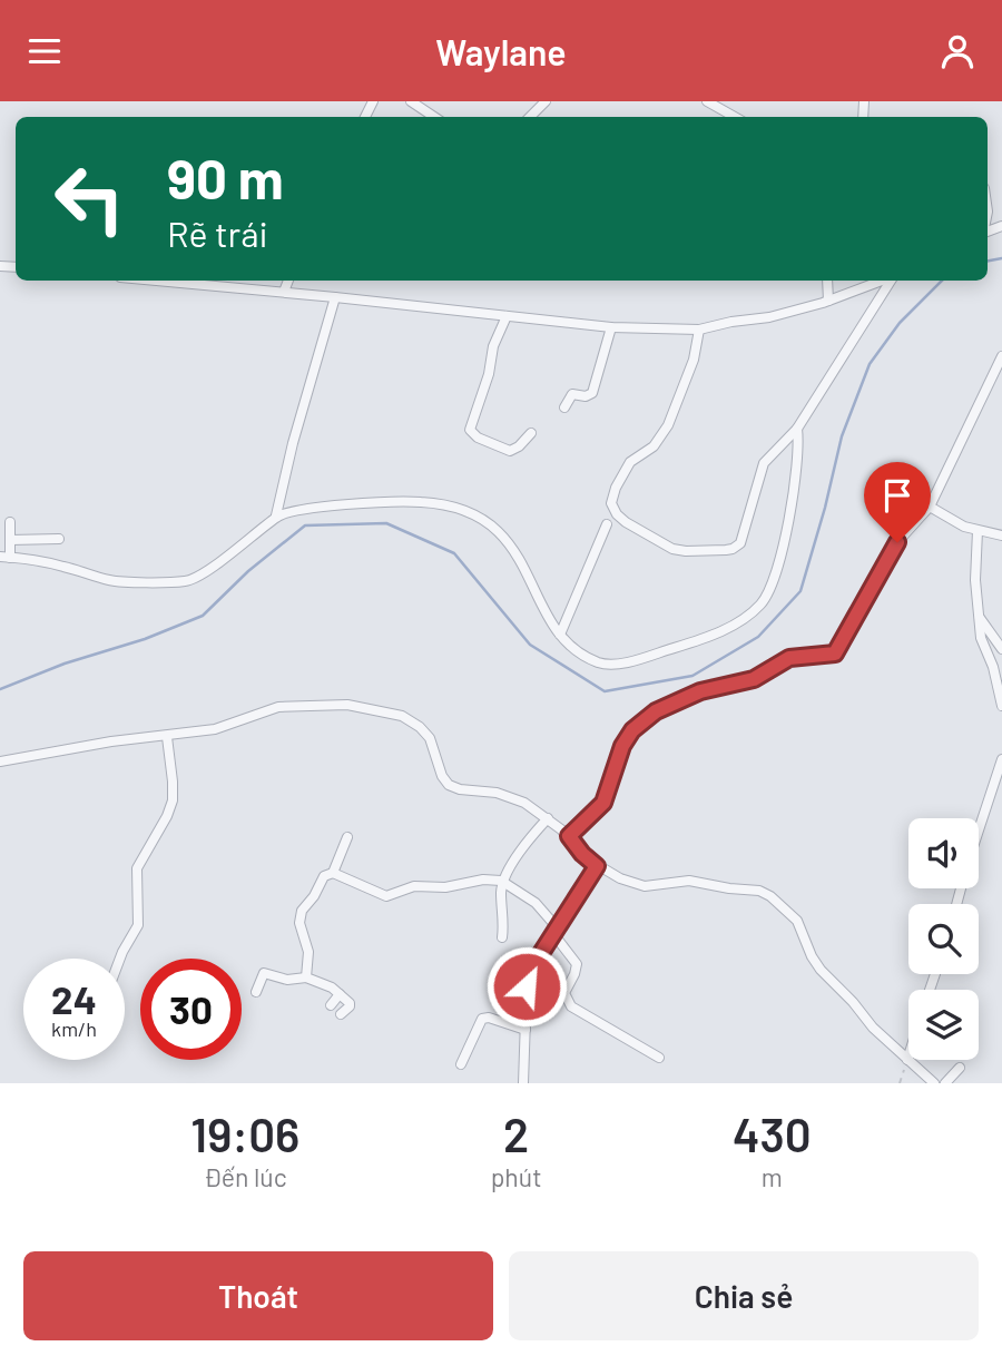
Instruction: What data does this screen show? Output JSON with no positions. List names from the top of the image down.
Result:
{
  "page": {
    "header": "Waylane",
    "turn": ["90 m", "Rẽ trái"],
    "speed": "24 km/h",
    "limit": "30",
    "eta": [
      "19:06",
      "Đến lúc",
      "2",
      "phút",
      "430",
      "m"
    ],
    "buttons": ["Thoát", "Chia sẻ"]
  }
}
